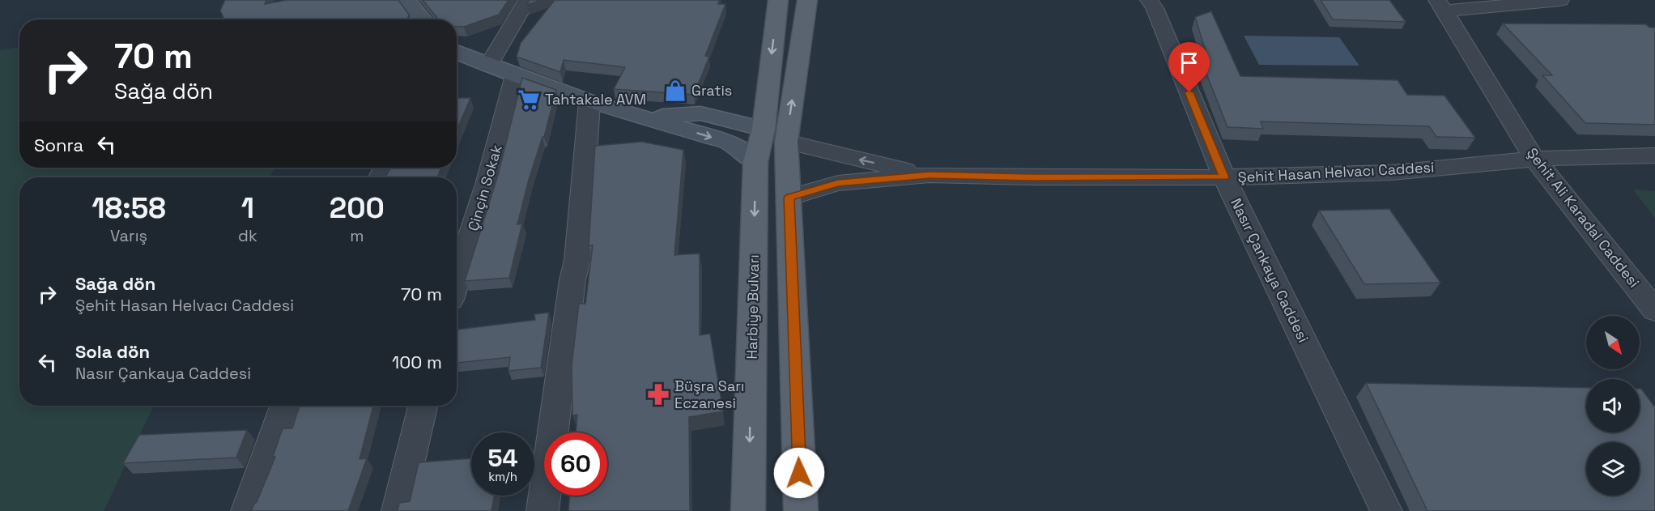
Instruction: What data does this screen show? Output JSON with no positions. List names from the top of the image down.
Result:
{
  "streets": {
    "main road": ["Harbiye Bulvarı"],
    "street": [
      "Şehit Hasan Helvacı Caddesi",
      "Çinçin Sokak",
      "Şehit Ali Karadal Caddesi",
      "Nasır Çankaya Caddesi"
    ]
  },
  "crossings": [
    ["Şehit Hasan Helvacı Caddesi", "Şehit Ali Karadal Caddesi"],
    ["Şehit Hasan Helvacı Caddesi", "Nasır Çankaya Caddesi"]
  ],
  "places": {
    "shop": ["Gratis"],
    "supermarket": ["Tahtakale AVM"],
    "pharmacy": ["Büşra Sarı Eczanesi"]
  },
  "north": "bottom right",
  "page": {
    "turn": ["70 m", "Sağa dön"],
    "then": "Sonra",
    "eta": [
      "18:58",
      "Varış",
      "1",
      "dk",
      "200",
      "m"
    ],
    "list": [
      {
        "name": "Sağa dön",
        "note": "Şehit Hasan Helvacı Caddesi",
        "value": "70 m"
      },
      {
        "name": "Sola dön",
        "note": "Nasır Çankaya Caddesi",
        "value": "100 m"
      }
    ],
    "speed": "54 km/h",
    "limit": "60"
  }
}
